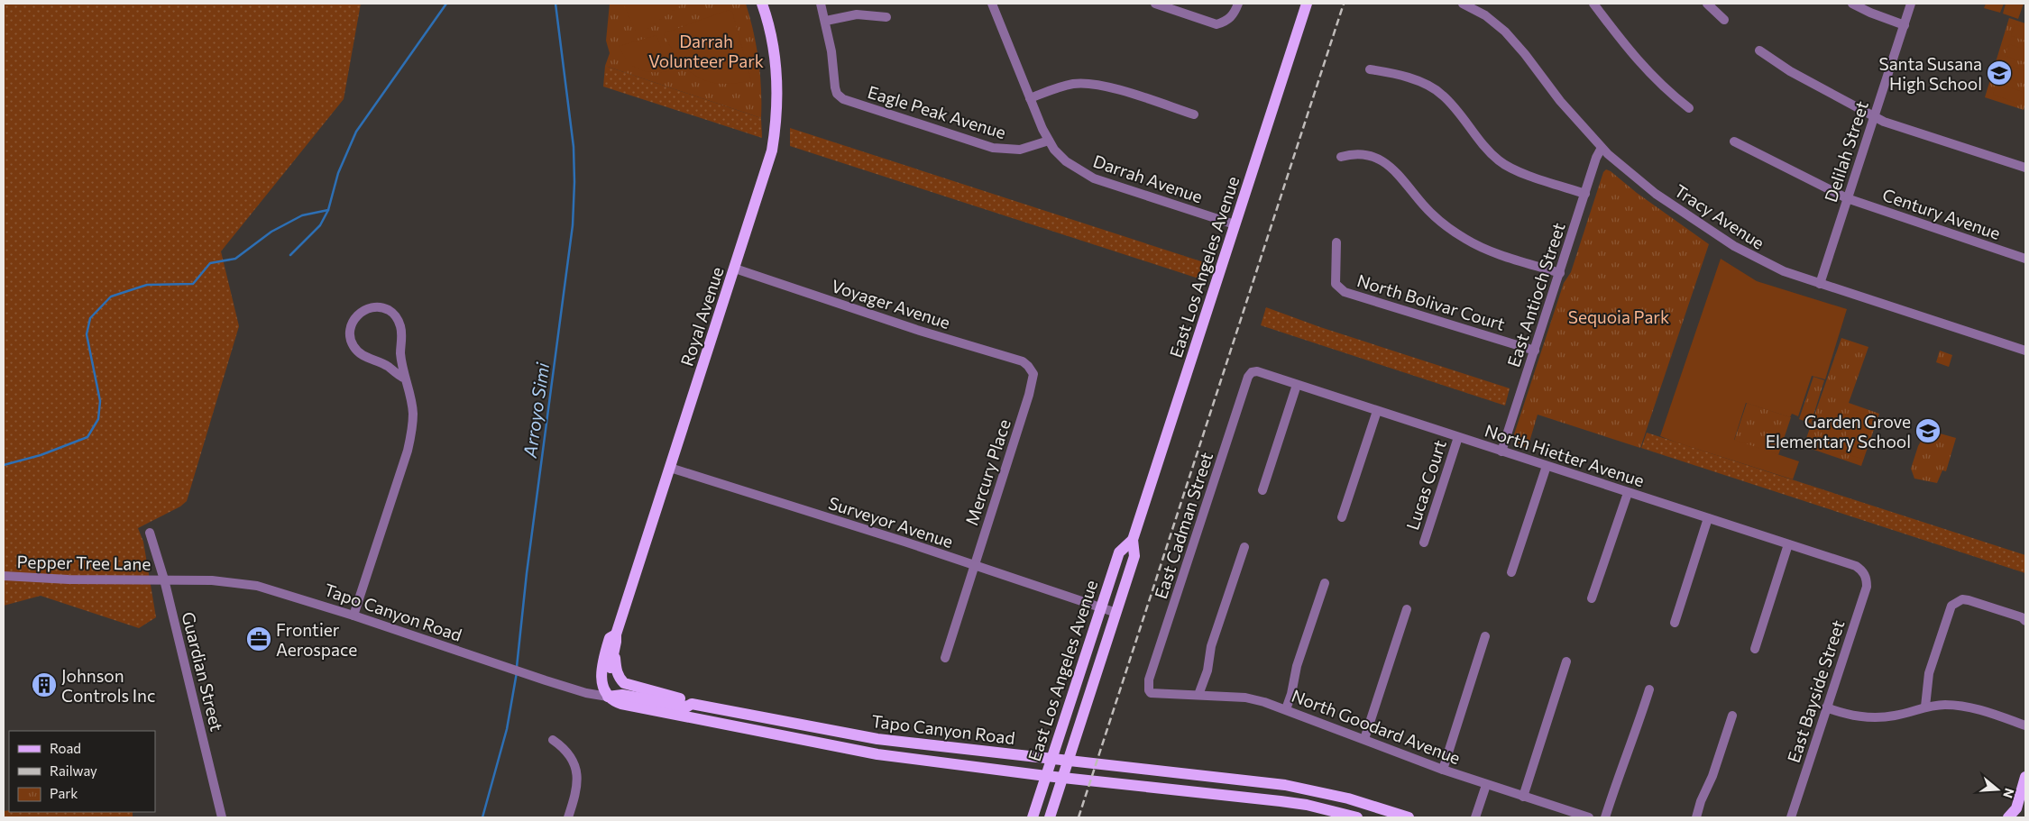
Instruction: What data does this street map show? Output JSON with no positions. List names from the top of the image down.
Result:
{
  "streets": {
    "main road": ["East Los Angeles Avenue", "Royal Avenue", "Tapo Canyon Road"],
    "street": [
      "Eagle Peak Avenue",
      "Delilah Street",
      "Darrah Avenue",
      "Century Avenue",
      "Tracy Avenue",
      "East Antioch Street",
      "North Bolivar Court",
      "Voyager Avenue",
      "North Hietter Avenue",
      "Mercury Place",
      "Lucas Court",
      "Surveyor Avenue",
      "East Cadman Street",
      "Pepper Tree Lane",
      "Guardian Street",
      "East Bayside Street",
      "North Goodard Avenue"
    ]
  },
  "crossings": [
    ["Eagle Peak Avenue", "Darrah Avenue"],
    ["Delilah Street", "Century Avenue"],
    ["Delilah Street", "Tracy Avenue"],
    ["Darrah Avenue", "East Los Angeles Avenue"],
    ["Tracy Avenue", "East Antioch Street"],
    ["East Los Angeles Avenue", "Surveyor Avenue"],
    ["East Los Angeles Avenue", "Tapo Canyon Road"],
    ["East Antioch Street", "North Bolivar Court"],
    ["East Antioch Street", "North Hietter Avenue"],
    ["Voyager Avenue", "Royal Avenue"],
    ["Voyager Avenue", "Mercury Place"],
    ["Royal Avenue", "Surveyor Avenue"],
    ["Royal Avenue", "Tapo Canyon Road"],
    ["North Hietter Avenue", "Lucas Court"],
    ["North Hietter Avenue", "East Cadman Street"],
    ["North Hietter Avenue", "East Bayside Street"],
    ["Mercury Place", "Surveyor Avenue"],
    ["East Cadman Street", "North Goodard Avenue"],
    ["Pepper Tree Lane", "Tapo Canyon Road"],
    ["Pepper Tree Lane", "Guardian Street"],
    ["Tapo Canyon Road", "Guardian Street"]
  ],
  "water": ["Arroyo Simi"],
  "parks": ["Darrah Volunteer Park", "Sequoia Park"],
  "places": {
    "school or university": ["Santa Susana High School", "Garden Grove Elementary School"],
    "office": ["Frontier Aerospace"],
    "building": ["Johnson Controls Inc"]
  },
  "legend": ["Road", "Railway", "Park"],
  "north": "right"
}
